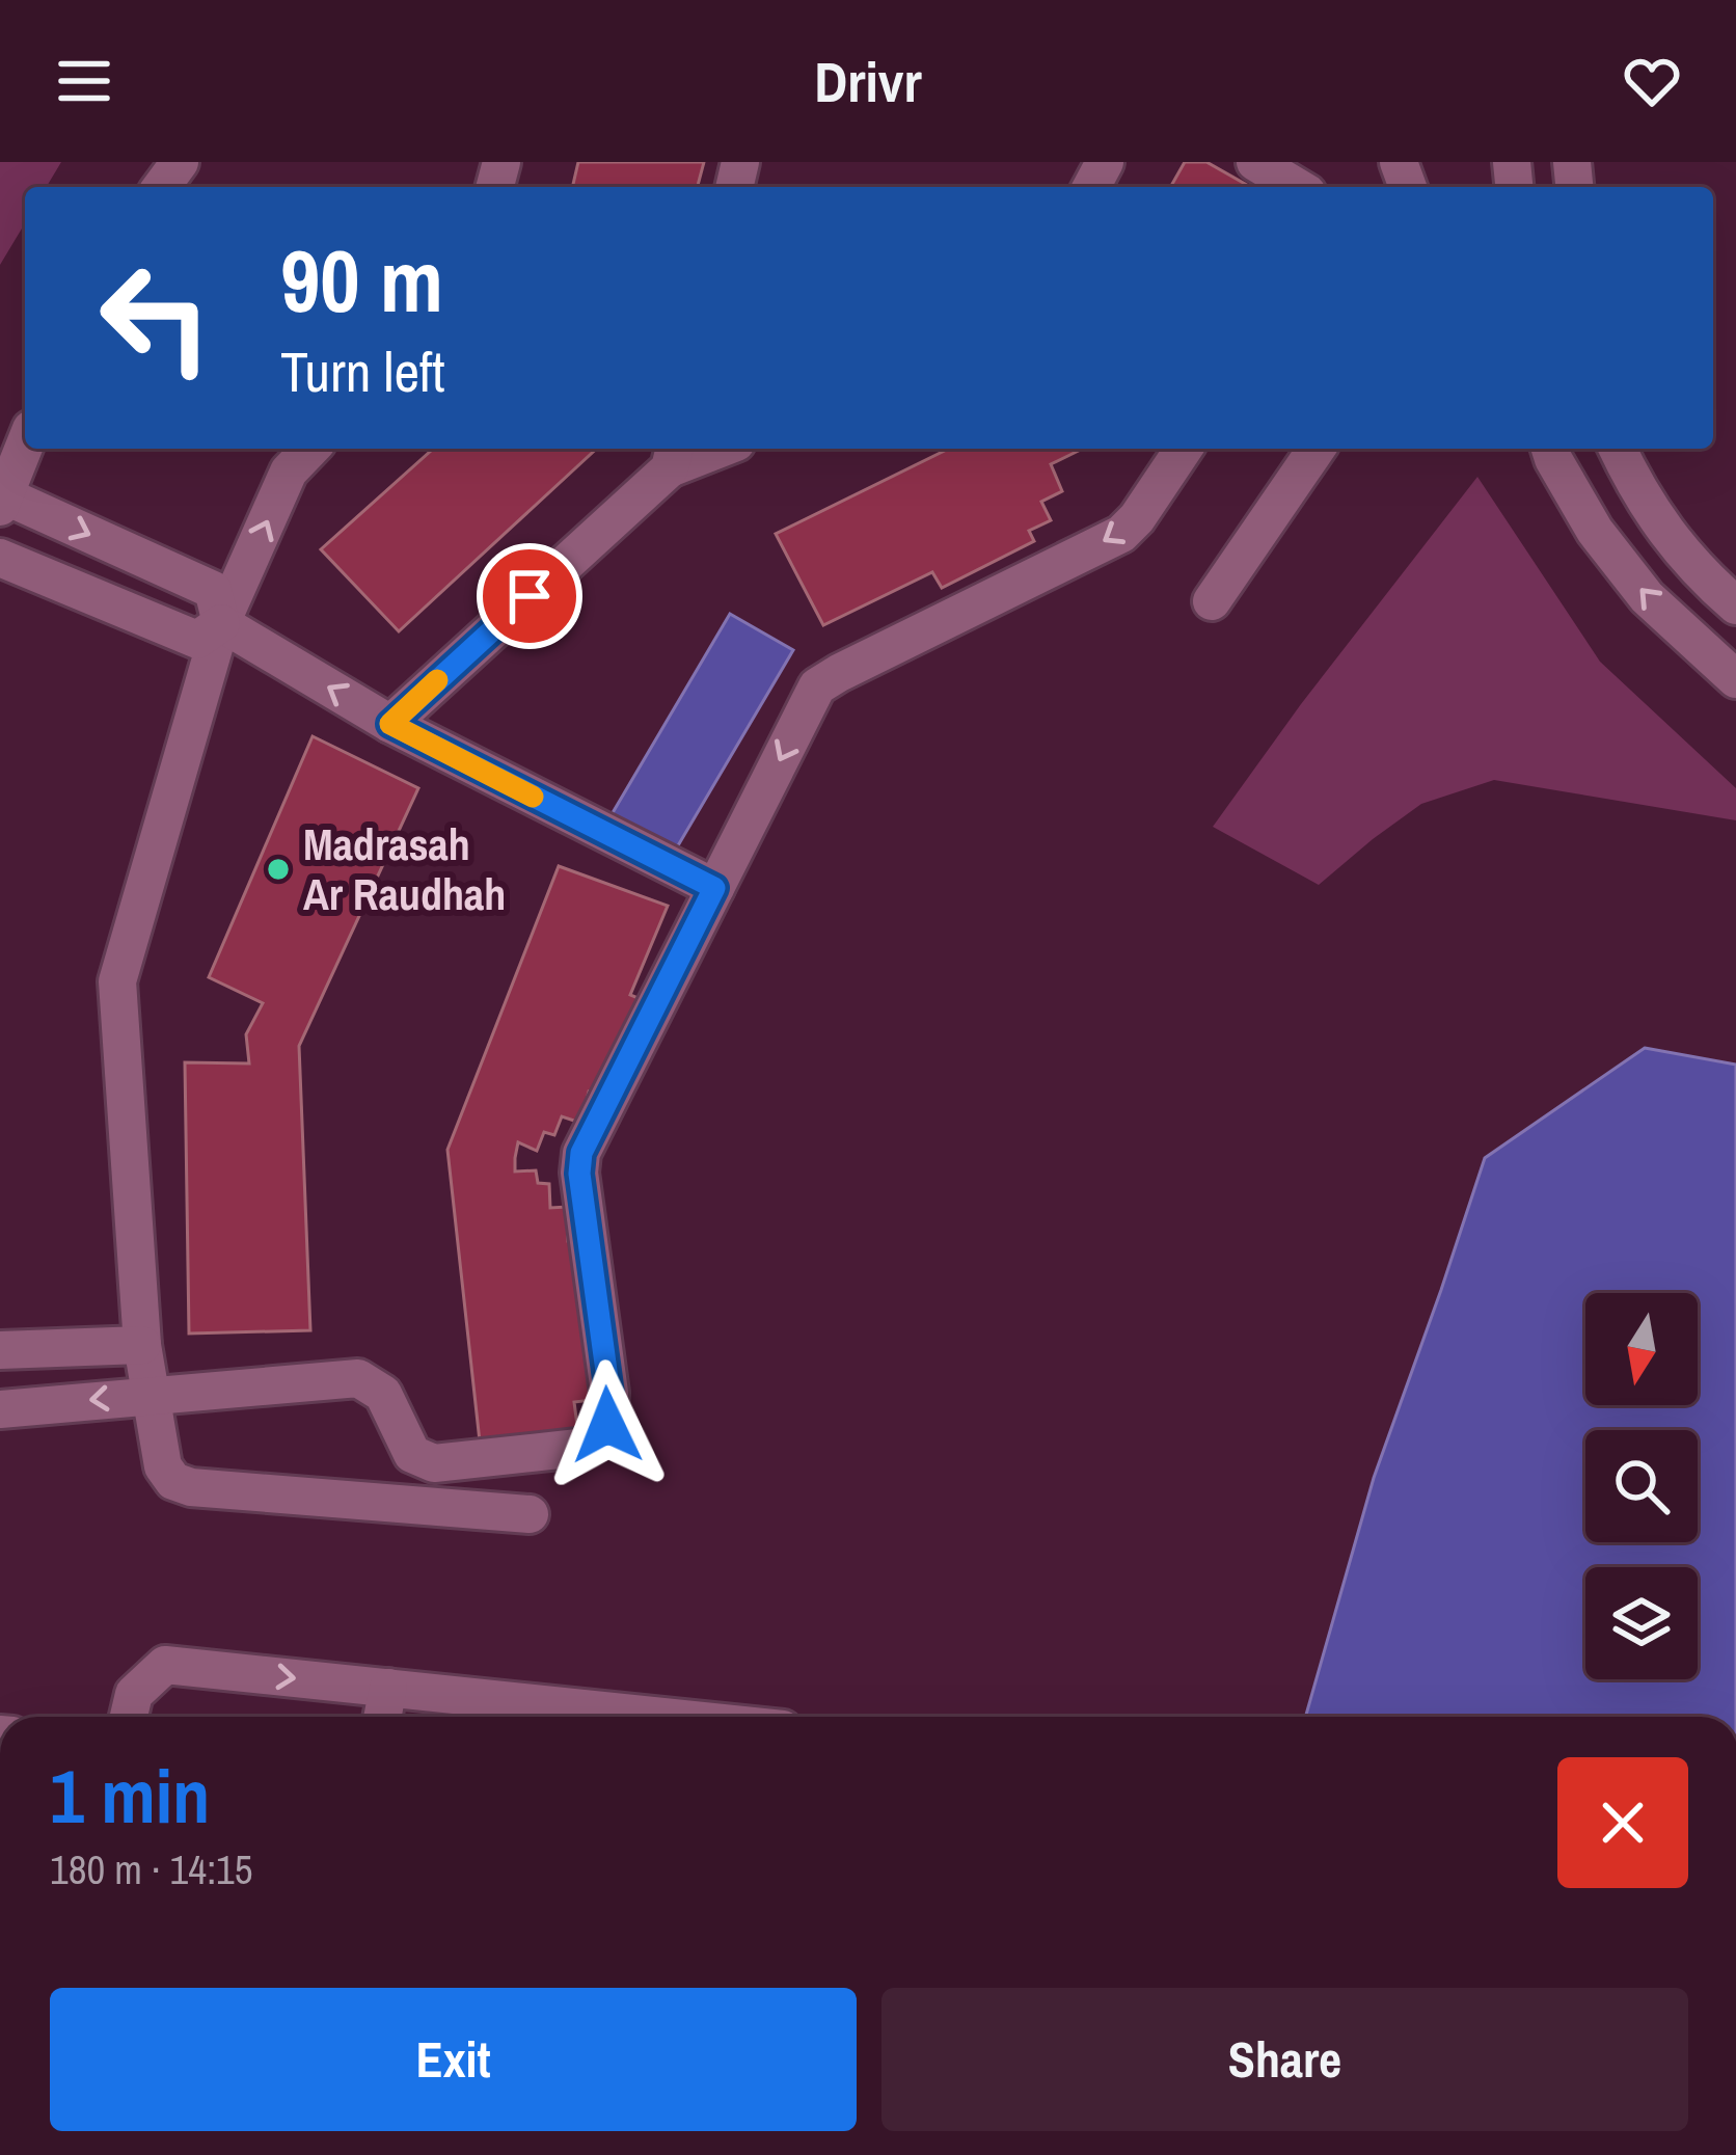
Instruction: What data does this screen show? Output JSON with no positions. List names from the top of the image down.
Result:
{
  "places": ["Madrasah Ar Raudhah"],
  "north": "bottom",
  "page": {
    "header": "Drivr",
    "turn": ["90 m", "Turn left"],
    "heading": ["1 min", "180 m · 14:15"],
    "buttons": ["Exit", "Share"]
  }
}
